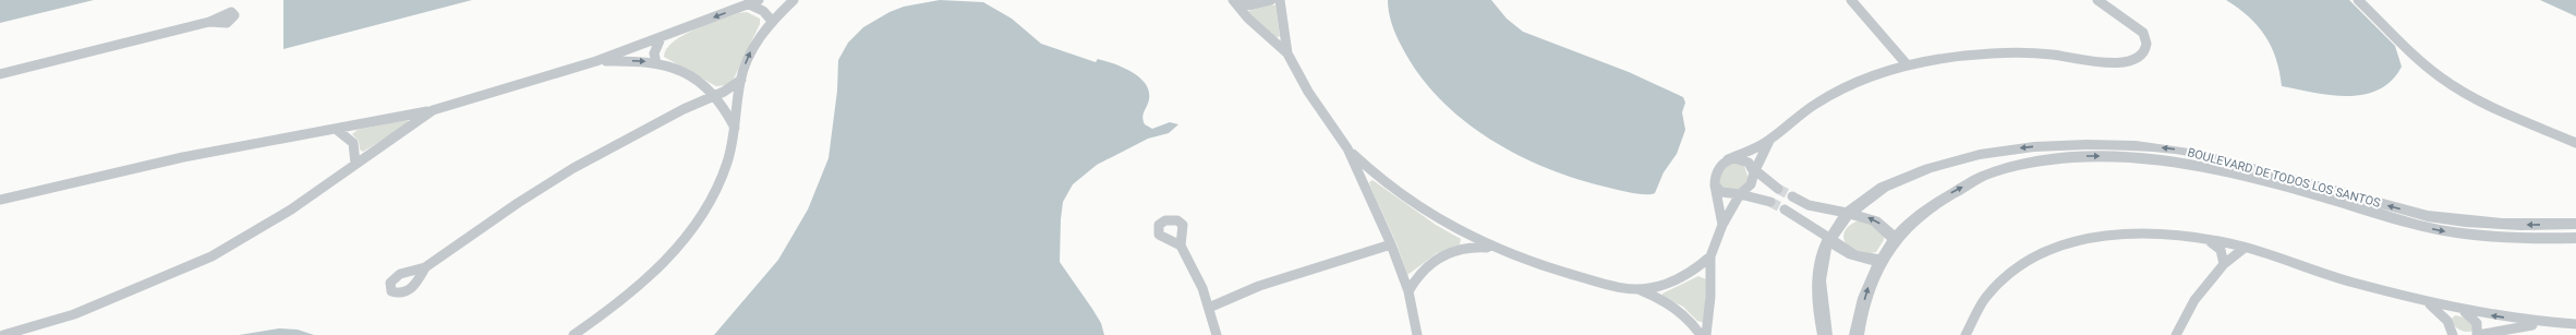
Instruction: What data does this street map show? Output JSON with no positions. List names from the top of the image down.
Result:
{
  "streets": {
    "street": ["BOULEVARD DE TODOS LOS SANTOS"]
  }
}
